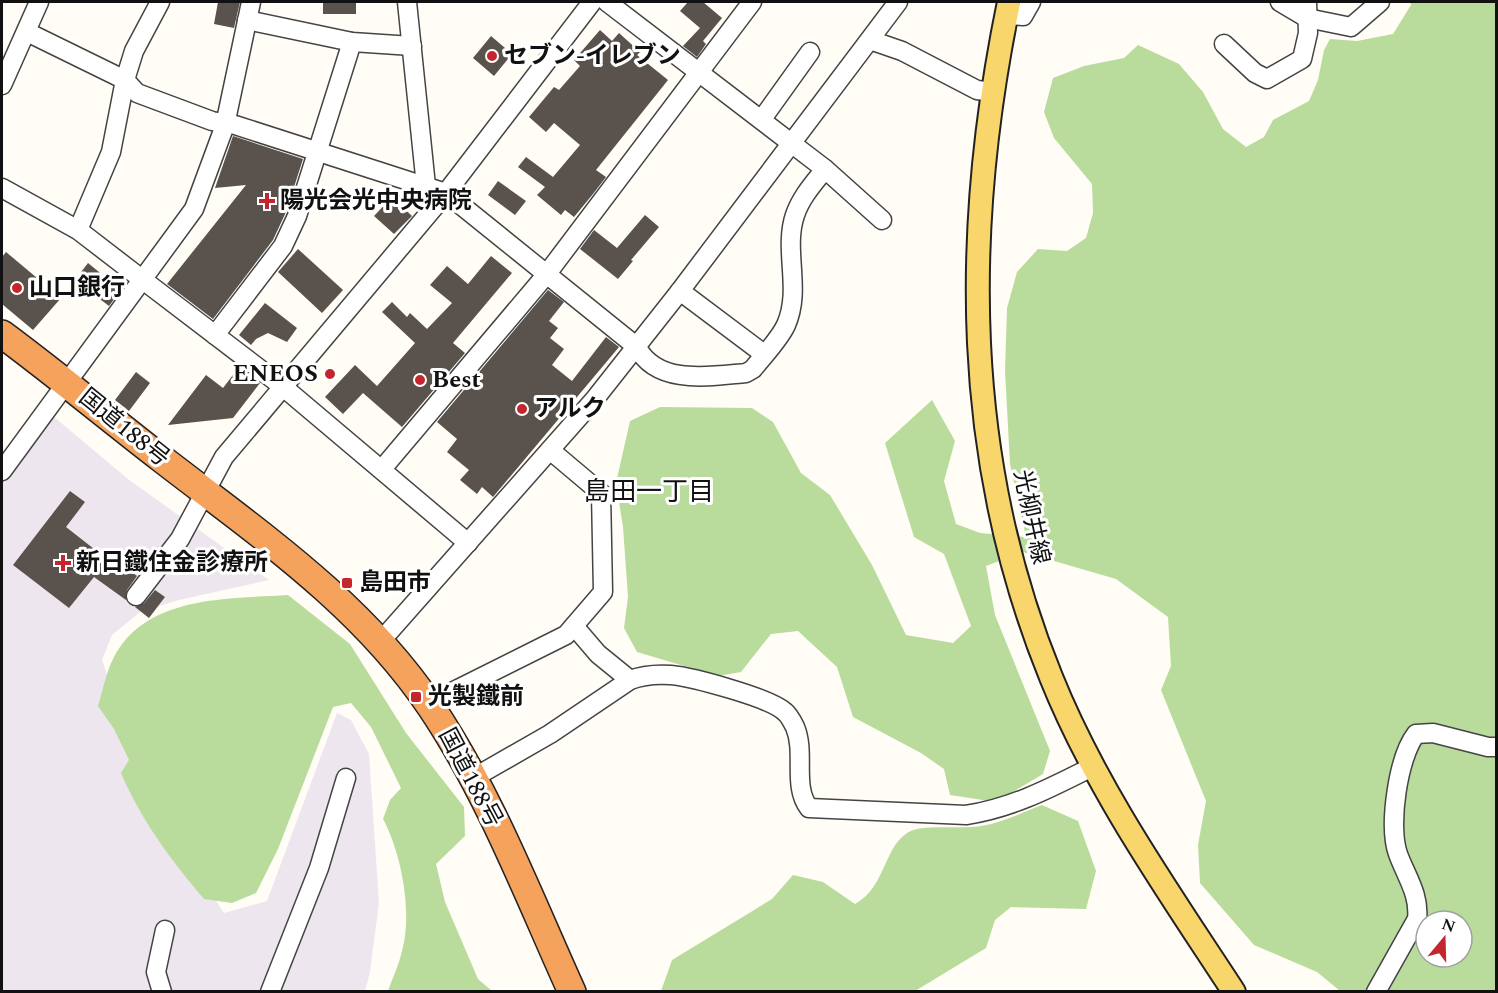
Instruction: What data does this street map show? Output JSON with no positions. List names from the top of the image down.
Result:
{
  "streets": {
    "highway": ["国道188号"],
    "main road": ["光柳井線"]
  },
  "districts": ["島田一丁目"],
  "places": {
    "other": [
      "セブン-イレブン",
      "山口銀行",
      "ENEOS",
      "Best",
      "アルク"
    ],
    "health": ["陽光会光中央病院", "新日鐵住金診療所"],
    "transit": ["島田市", "光製鐵前"]
  },
  "north": "top"
}
